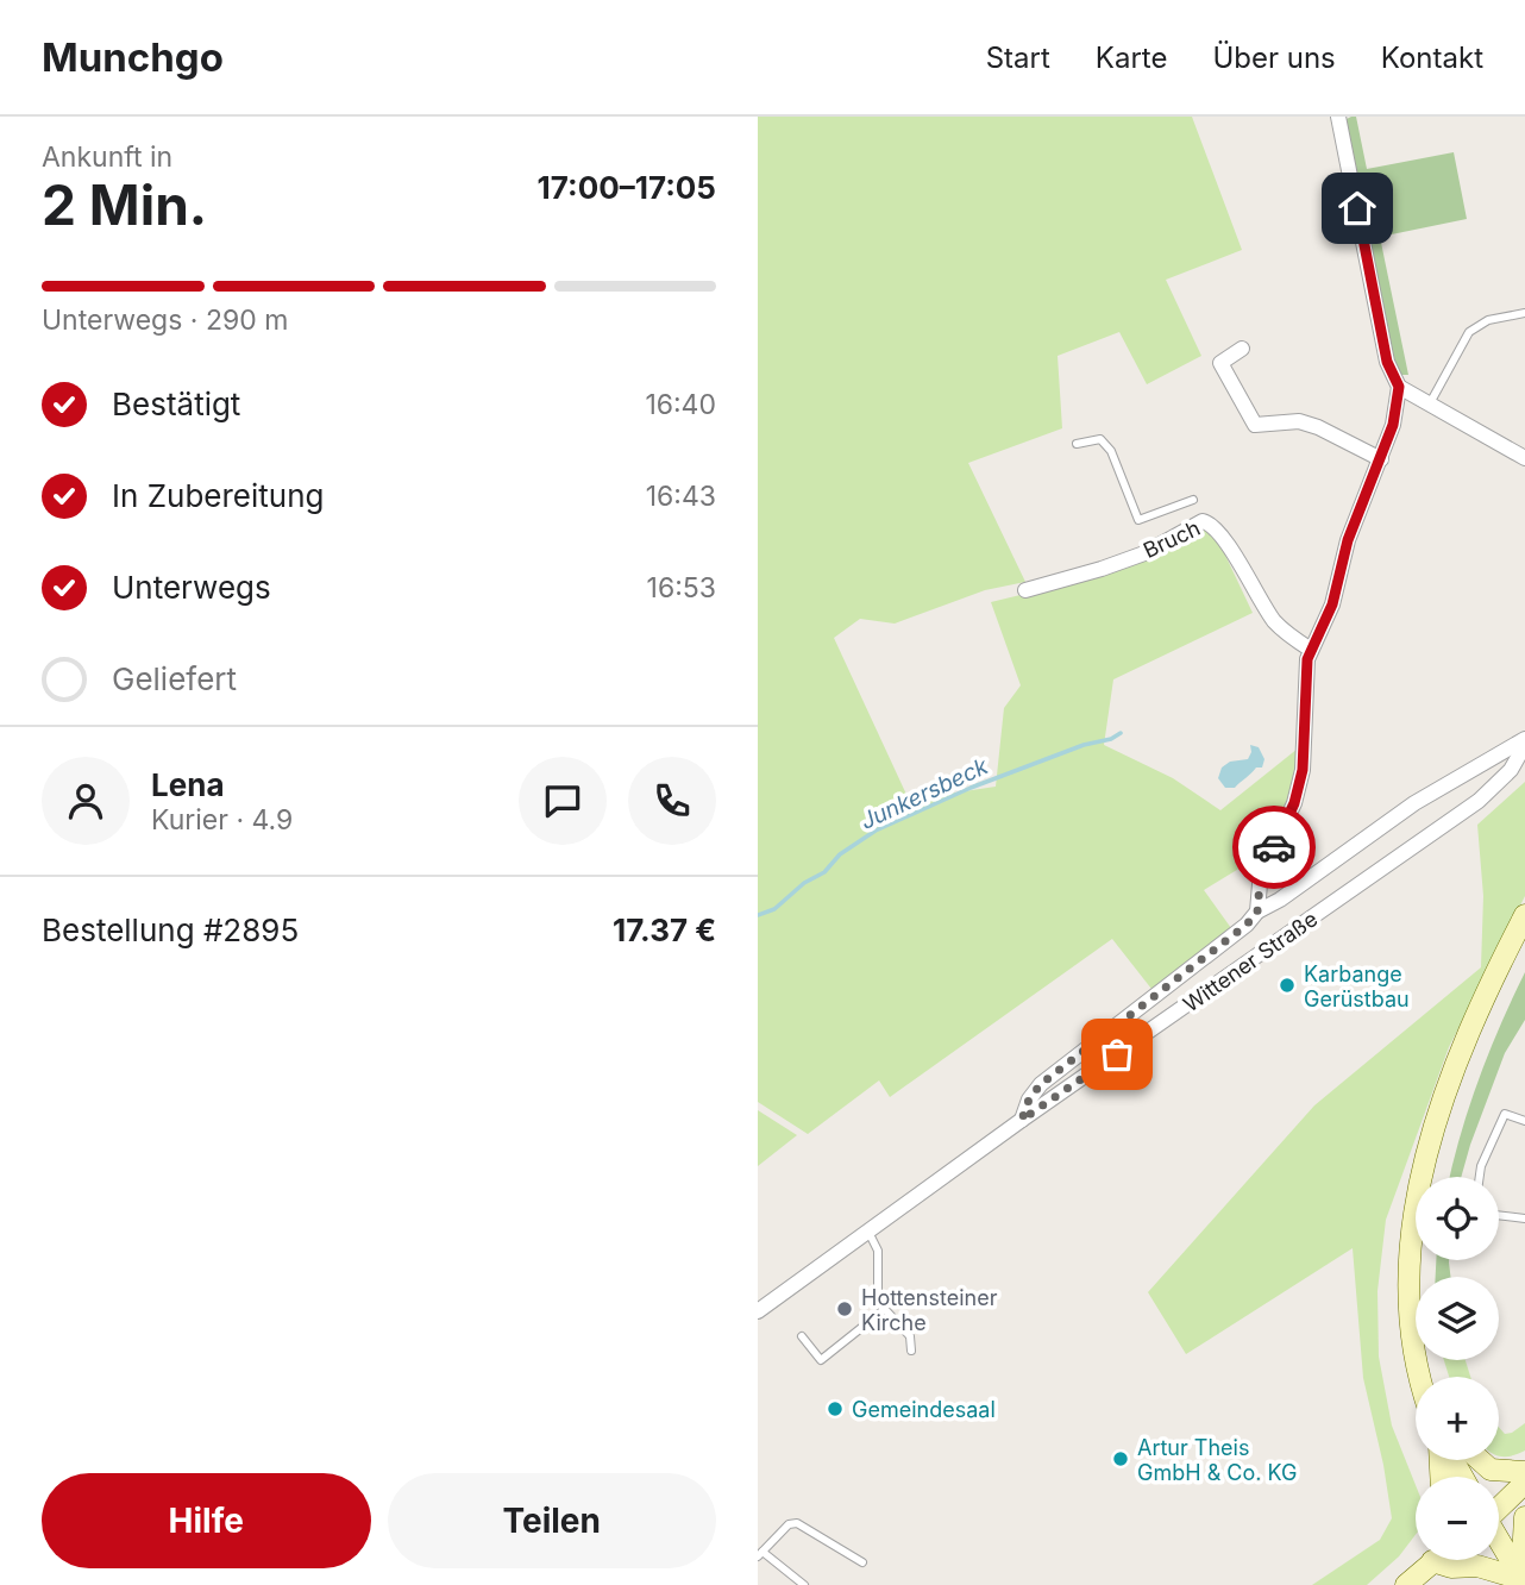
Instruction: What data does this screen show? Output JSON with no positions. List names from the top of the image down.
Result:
{
  "streets": {
    "street": ["Bruch", "Wittener Straße"]
  },
  "water": ["Junkersbeck"],
  "places": [
    "Karbange Gerüstbau",
    "Hottensteiner Kirche",
    "Gemeindesaal",
    "Artur Theis GmbH & Co. KG"
  ],
  "page": {
    "header": "Munchgo",
    "nav": [
      "Start",
      "Karte",
      "Über uns",
      "Kontakt"
    ],
    "heading": ["2 Min.", "Ankunft in", "17:00–17:05"],
    "panel": [
      "Lena",
      "Kurier · 4.9",
      "Bestellung #2895",
      "17.37 €"
    ],
    "bar": "Unterwegs · 290 m",
    "list": [
      ["Bestätigt", "16:40"],
      ["In Zubereitung", "16:43"],
      ["Unterwegs", "16:53"],
      "Geliefert"
    ],
    "map_buttons": ["+", "−"],
    "buttons": ["Hilfe", "Teilen"]
  }
}
